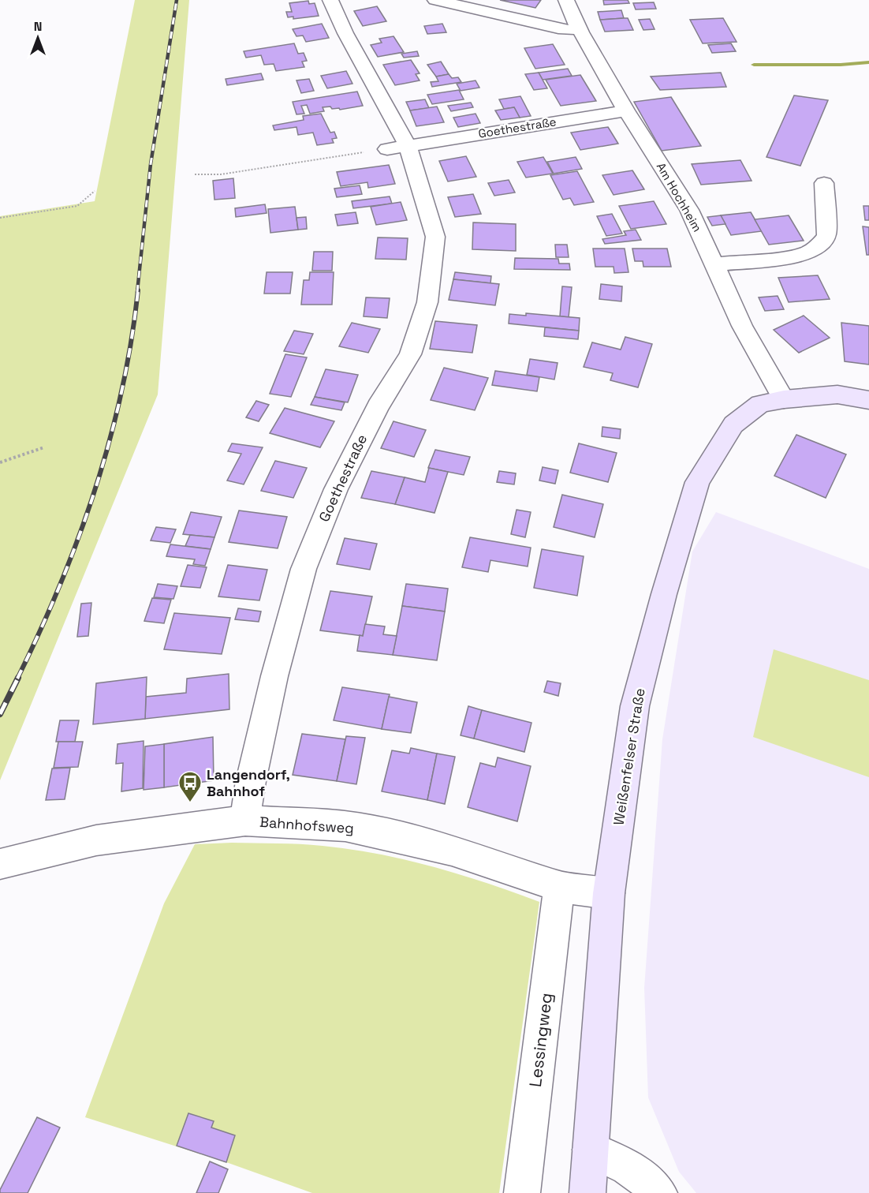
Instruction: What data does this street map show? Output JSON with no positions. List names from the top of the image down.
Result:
{
  "streets": {
    "street": [
      "Goethestraße",
      "Am Hochheim",
      "Weißenfelser Straße",
      "Bahnhofsweg",
      "Lessingweg"
    ]
  },
  "crossings": [
    ["Goethestraße", "Am Hochheim"],
    ["Goethestraße", "Bahnhofsweg"],
    ["Am Hochheim", "Weißenfelser Straße"],
    ["Weißenfelser Straße", "Bahnhofsweg"],
    ["Bahnhofsweg", "Lessingweg"]
  ],
  "places": {
    "bus stop": ["Langendorf, Bahnhof"]
  },
  "north": "top"
}
